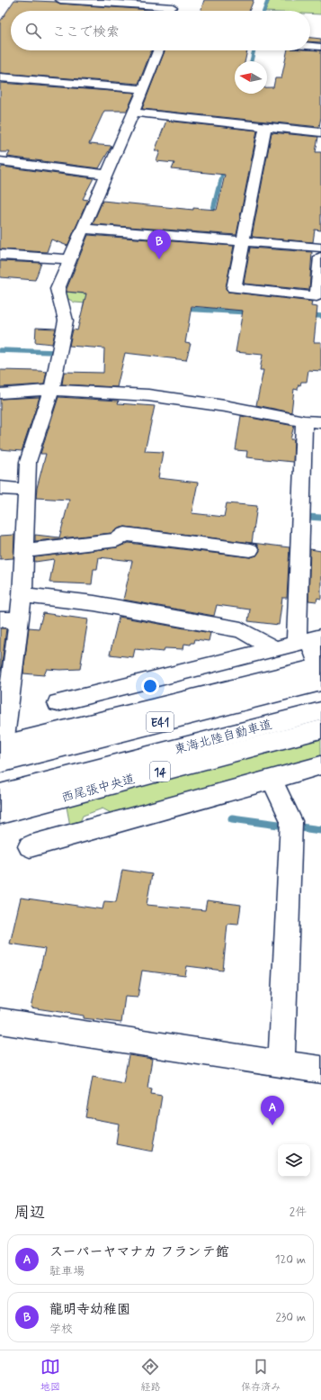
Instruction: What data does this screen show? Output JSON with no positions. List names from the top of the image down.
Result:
{
  "streets": {
    "main road": [
      "E41",
      "東海北陸自動車道",
      "14",
      "西尾張中央道"
    ]
  },
  "north": "left",
  "page": {
    "search": "ここで検索",
    "pins": ["B", "A"],
    "heading": ["周辺", "2件"],
    "list": [
      {
        "mark": "A",
        "name": "スーパーヤマナカ フランテ館",
        "note": "駐車場",
        "value": "120 m"
      },
      {
        "mark": "B",
        "name": "龍明寺幼稚園",
        "note": "学校",
        "value": "230 m"
      }
    ],
    "nav": ["地図", "経路", "保存済み"]
  }
}
